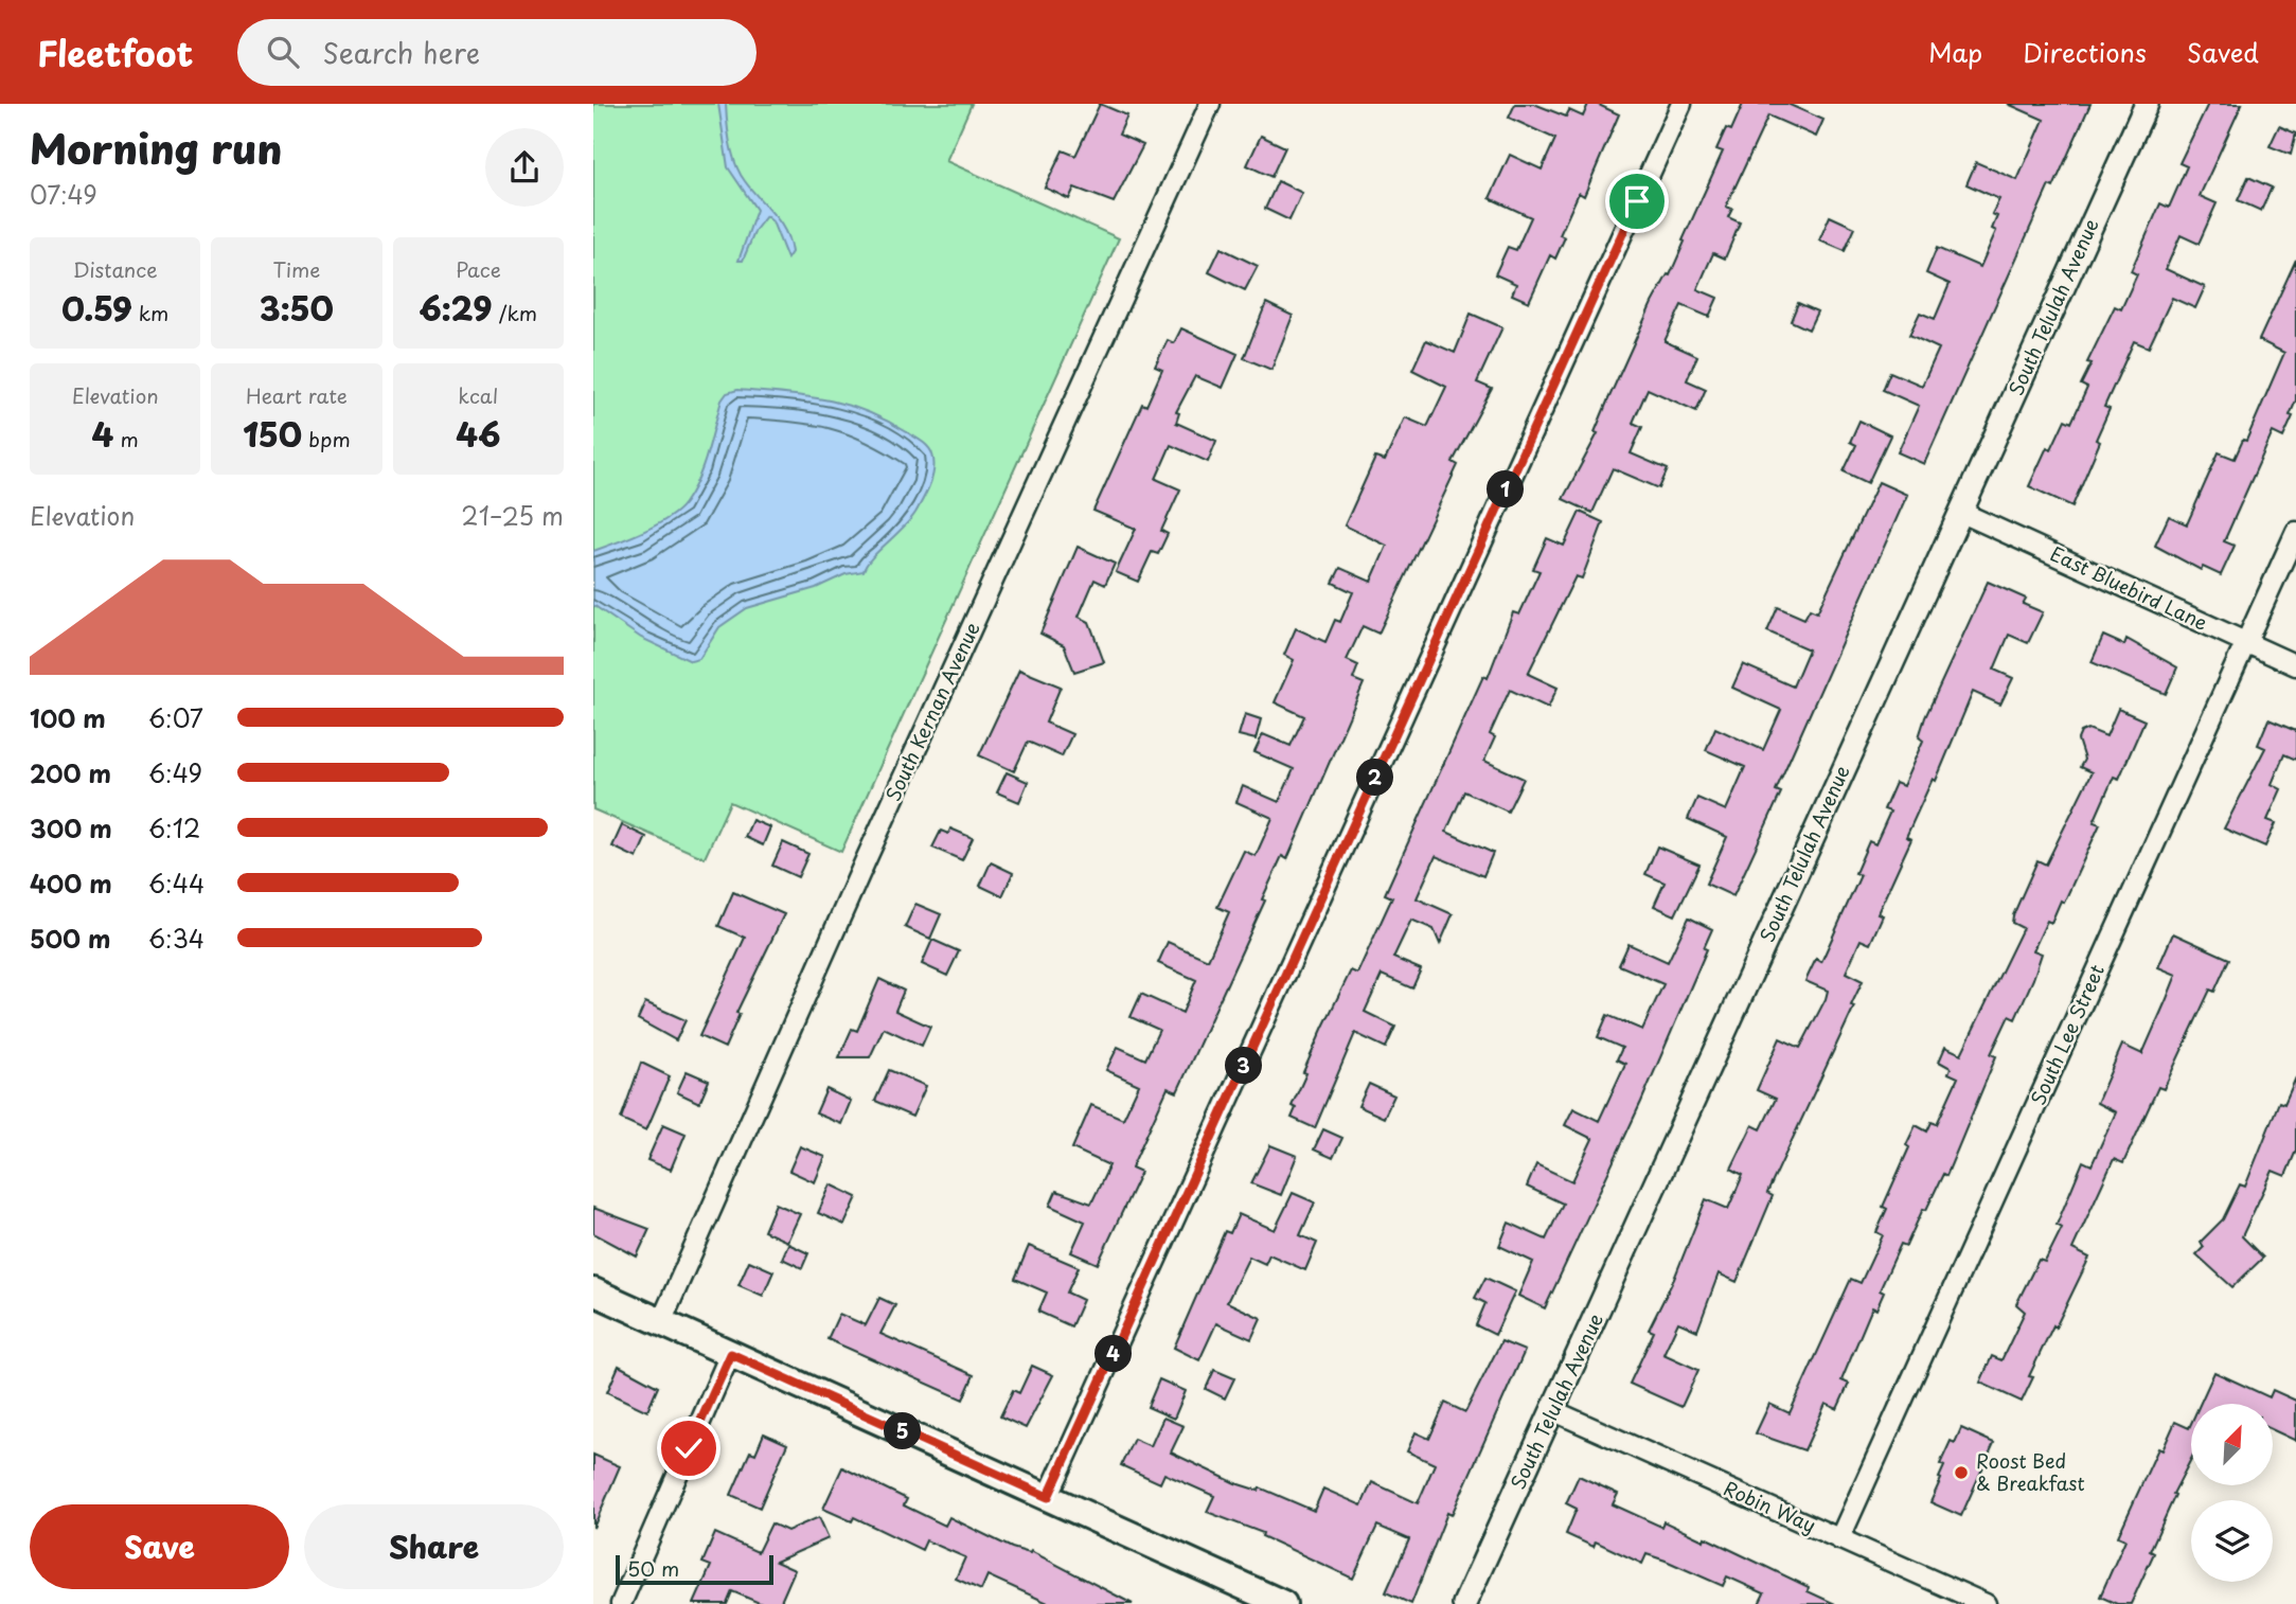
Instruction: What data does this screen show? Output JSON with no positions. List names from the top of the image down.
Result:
{
  "streets": {
    "street": [
      "South Telulah Avenue",
      "East Bluebird Lane",
      "South Kernan Avenue",
      "South Lee Street",
      "Robin Way"
    ]
  },
  "crossings": [
    ["South Telulah Avenue", "East Bluebird Lane"],
    ["South Telulah Avenue", "Robin Way"],
    ["East Bluebird Lane", "South Lee Street"],
    ["South Lee Street", "Robin Way"]
  ],
  "places": ["Roost Bed & Breakfast"],
  "scale_bar": "50 m",
  "north": "top right",
  "page": {
    "header": "Fleetfoot",
    "search": "Search here",
    "nav": ["Map", "Directions", "Saved"],
    "heading": ["Morning run", "07:49"],
    "stats": [
      ["Distance", "0.59 km"],
      ["Time", "3:50"],
      ["Pace", "6:29 /km"],
      ["Elevation", "4 m"],
      ["Heart rate", "150 bpm"],
      ["kcal", "46"]
    ],
    "pins": [
      "1",
      "2",
      "3",
      "4",
      "5"
    ],
    "chart": ["Elevation", "21–25 m"],
    "list": [
      {
        "name": "100 m",
        "note": "6:07"
      },
      {
        "name": "200 m",
        "note": "6:49"
      },
      {
        "name": "300 m",
        "note": "6:12"
      },
      {
        "name": "400 m",
        "note": "6:44"
      },
      {
        "name": "500 m",
        "note": "6:34"
      }
    ],
    "buttons": ["Save", "Share"],
    "scale": "50 m"
  }
}
